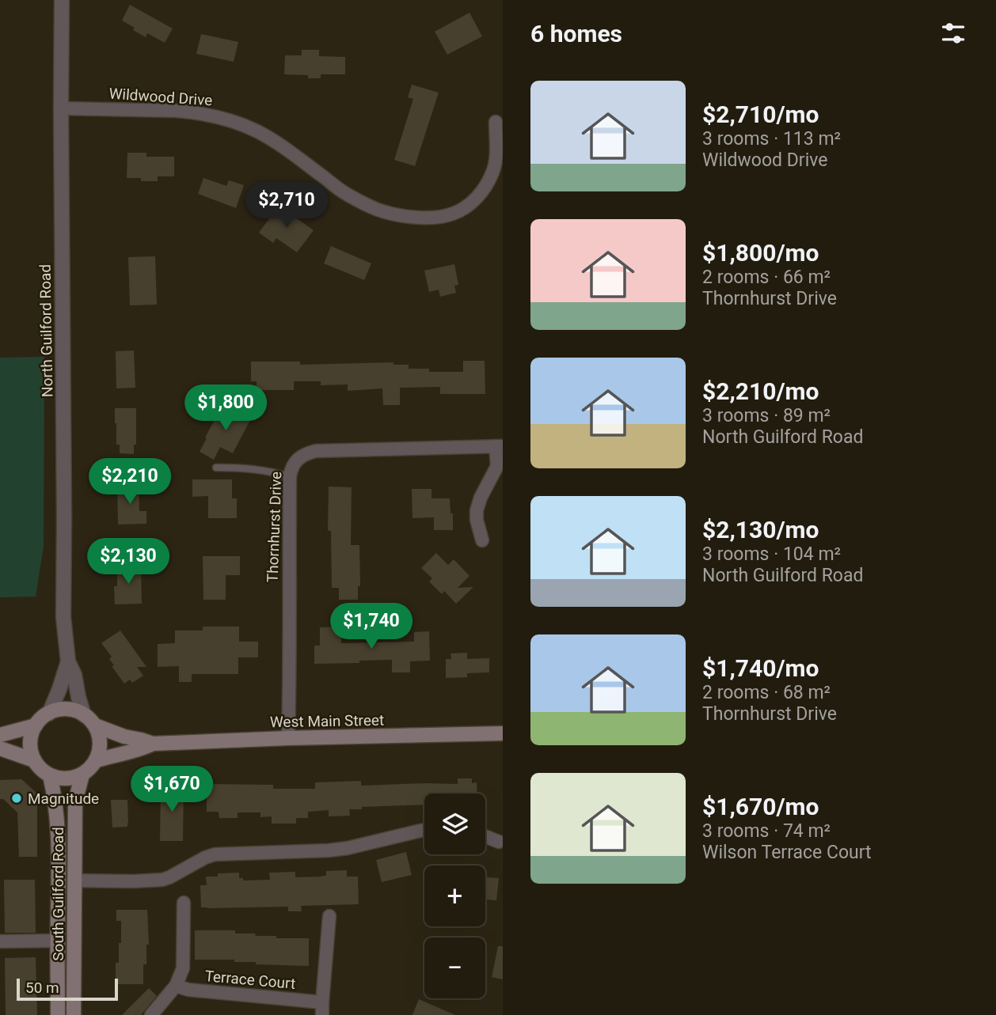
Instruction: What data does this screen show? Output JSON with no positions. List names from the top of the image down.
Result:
{
  "streets": {
    "main road": ["West Main Street", "South Guilford Road"],
    "street": [
      "Wildwood Drive",
      "North Guilford Road",
      "Thornhurst Drive",
      "Terrace Court"
    ]
  },
  "crossings": [
    ["Wildwood Drive", "North Guilford Road"],
    ["North Guilford Road", "West Main Street"],
    ["North Guilford Road", "South Guilford Road"],
    ["Thornhurst Drive", "West Main Street"],
    ["West Main Street", "South Guilford Road"]
  ],
  "places": ["Magnitude"],
  "scale_bar": "50 m",
  "page": {
    "heading": "6 homes",
    "list": [
      {
        "name": "$2,710/mo",
        "note": "3 rooms · 113 m² · Wildwood Drive"
      },
      {
        "name": "$1,800/mo",
        "note": "2 rooms · 66 m² · Thornhurst Drive"
      },
      {
        "name": "$2,210/mo",
        "note": "3 rooms · 89 m² · North Guilford Road"
      },
      {
        "name": "$2,130/mo",
        "note": "3 rooms · 104 m² · North Guilford Road"
      },
      {
        "name": "$1,740/mo",
        "note": "2 rooms · 68 m² · Thornhurst Drive"
      },
      {
        "name": "$1,670/mo",
        "note": "3 rooms · 74 m² · Wilson Terrace Court"
      }
    ],
    "price": [
      "$2,710",
      "$1,800",
      "$2,210",
      "$2,130",
      "$1,740",
      "$1,670"
    ],
    "map_buttons": ["+", "−"],
    "scale": "50 m"
  }
}
